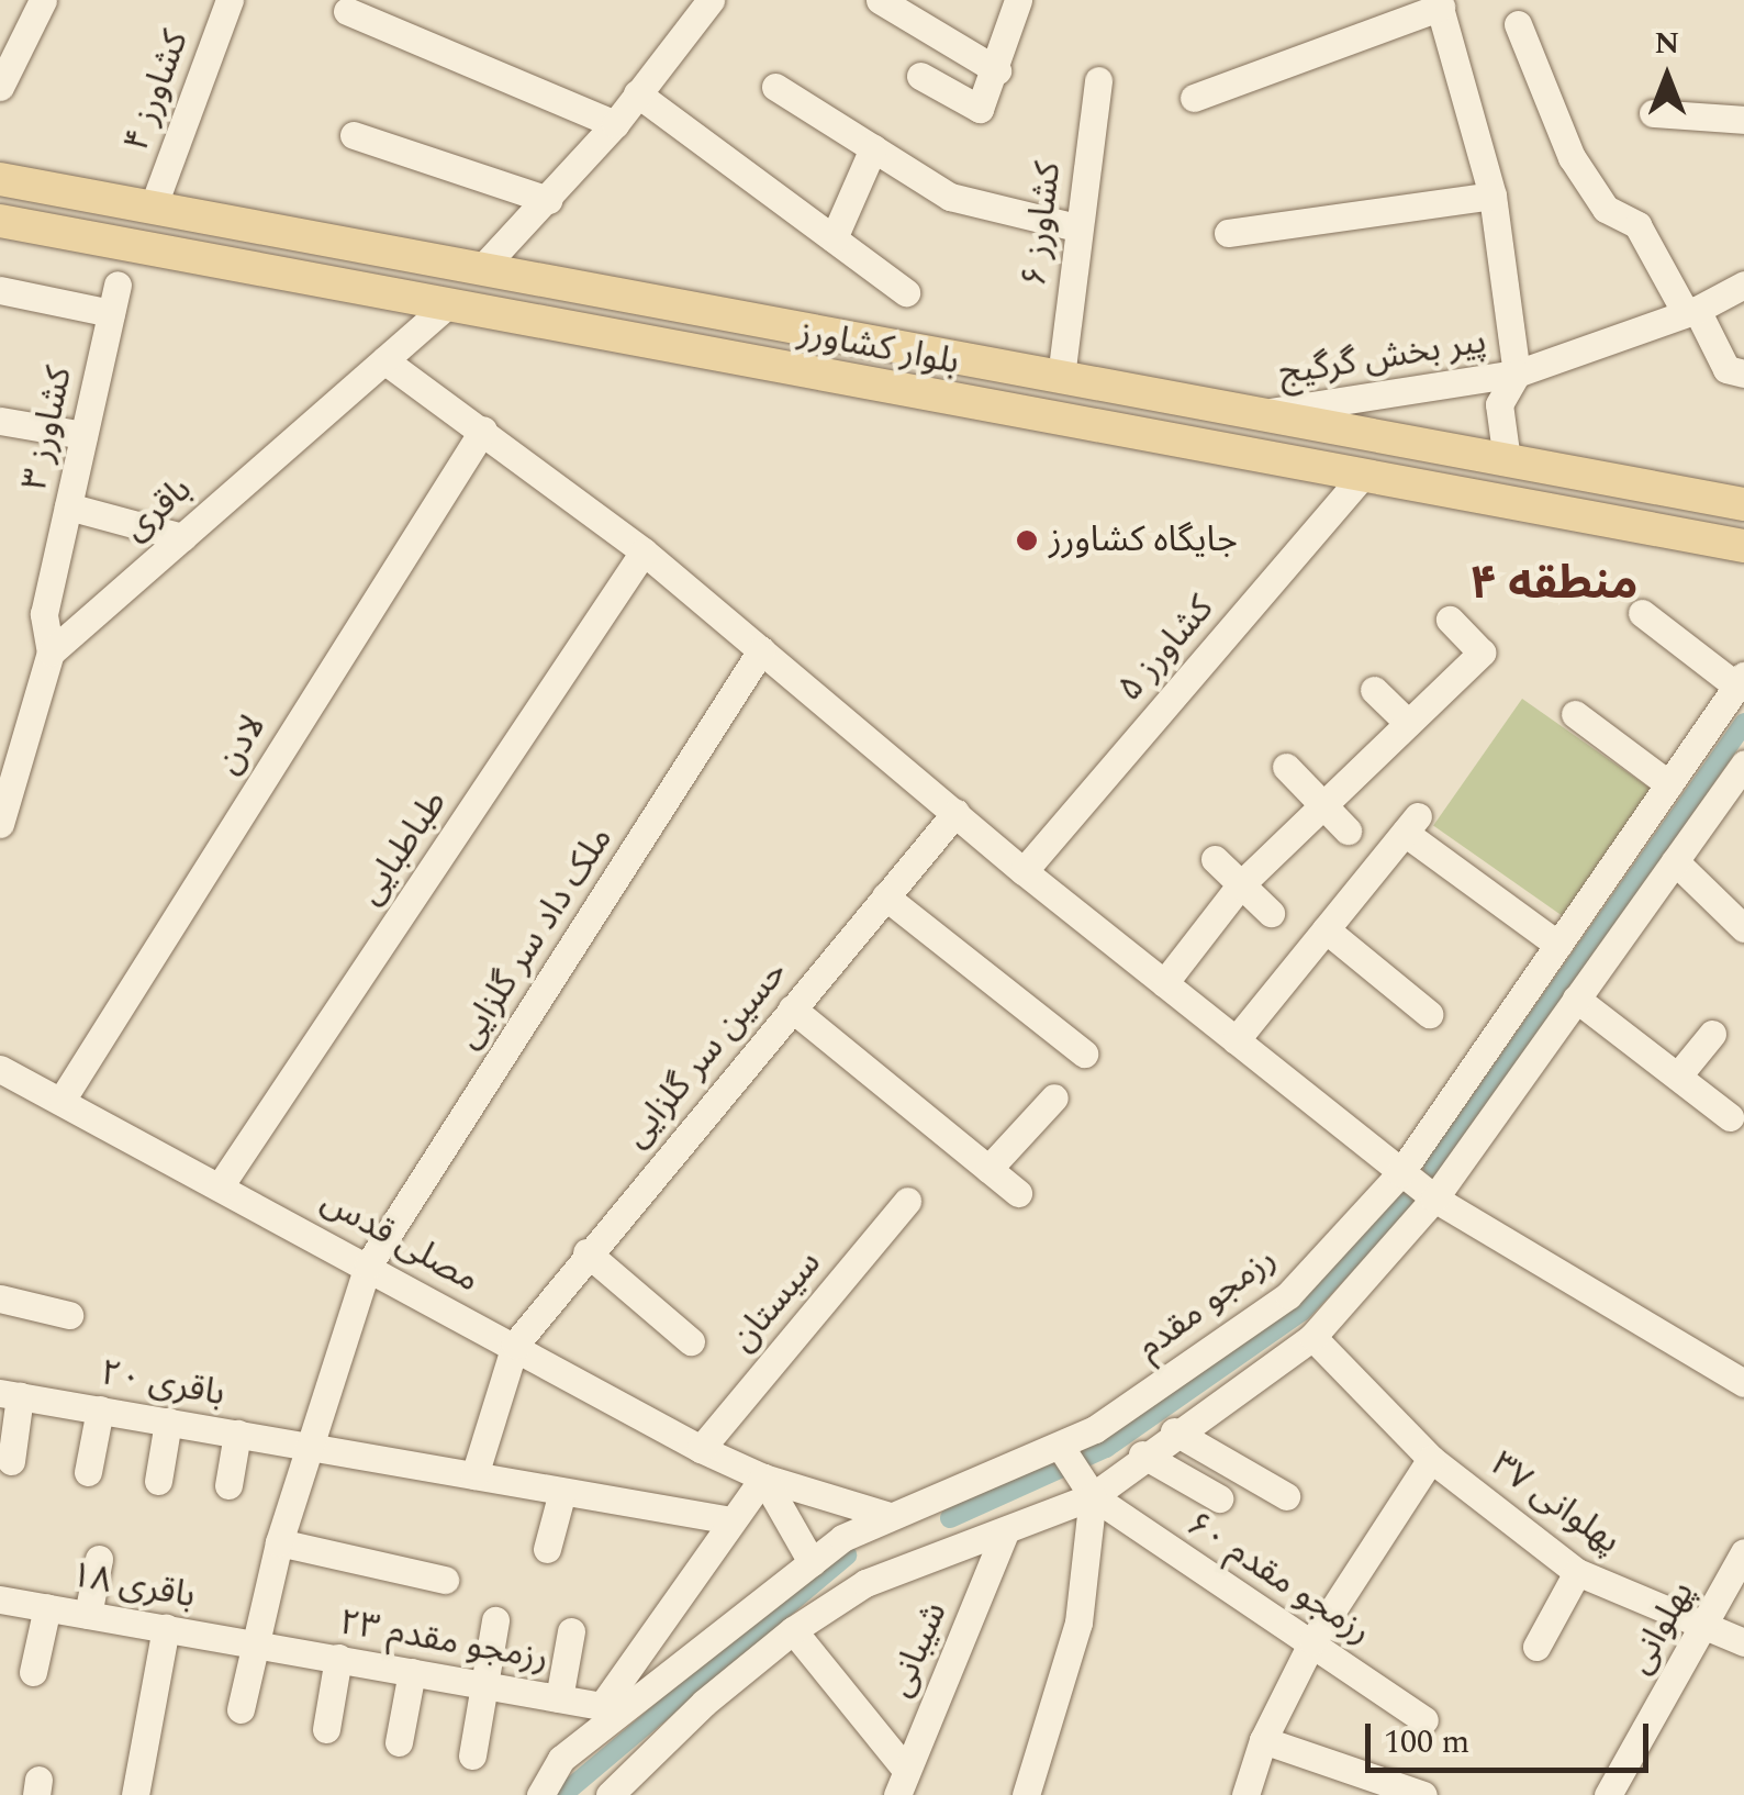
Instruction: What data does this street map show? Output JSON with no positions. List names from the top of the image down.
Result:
{
  "streets": {
    "main road": ["بلوار کشاورز"],
    "street": [
      "کشاورز ۴",
      "کشاورز ۶",
      "پیر بخش گرگیج",
      "کشاورز ۳",
      "باقری",
      "کشاورز ۵",
      "لادن",
      "طباطبایی",
      "ملک داد سر گلزایی",
      "حسین سر گلزایی",
      "مصلی قدس",
      "سیستان",
      "رزمجو مقدم",
      "باقری ۲۰",
      "پهلوانی ۳۷",
      "رزمجو مقدم ۶۰",
      "باقری ۱۸",
      "پهلوانی",
      "رزمجو مقدم ۲۳",
      "شیبانی"
    ]
  },
  "crossings": [
    ["کشاورز ۴", "بلوار کشاورز"],
    ["کشاورز ۶", "بلوار کشاورز"],
    ["بلوار کشاورز", "پیر بخش گرگیج"],
    ["بلوار کشاورز", "باقری"],
    ["بلوار کشاورز", "کشاورز ۵"],
    ["کشاورز ۳", "باقری"],
    ["لادن", "مصلی قدس"],
    ["طباطبایی", "مصلی قدس"],
    ["ملک داد سر گلزایی", "مصلی قدس"],
    ["ملک داد سر گلزایی", "باقری ۲۰"],
    ["ملک داد سر گلزایی", "باقری ۱۸"],
    ["ملک داد سر گلزایی", "رزمجو مقدم ۲۳"],
    ["حسین سر گلزایی", "مصلی قدس"],
    ["مصلی قدس", "سیستان"],
    ["مصلی قدس", "رزمجو مقدم"],
    ["رزمجو مقدم", "رزمجو مقدم ۲۳"],
    ["پهلوانی ۳۷", "پهلوانی"],
    ["باقری ۱۸", "رزمجو مقدم ۲۳"]
  ],
  "districts": ["منطقه ۴"],
  "places": ["جایگاه کشاورز"],
  "scale_bar": "100 m",
  "north": "top"
}
